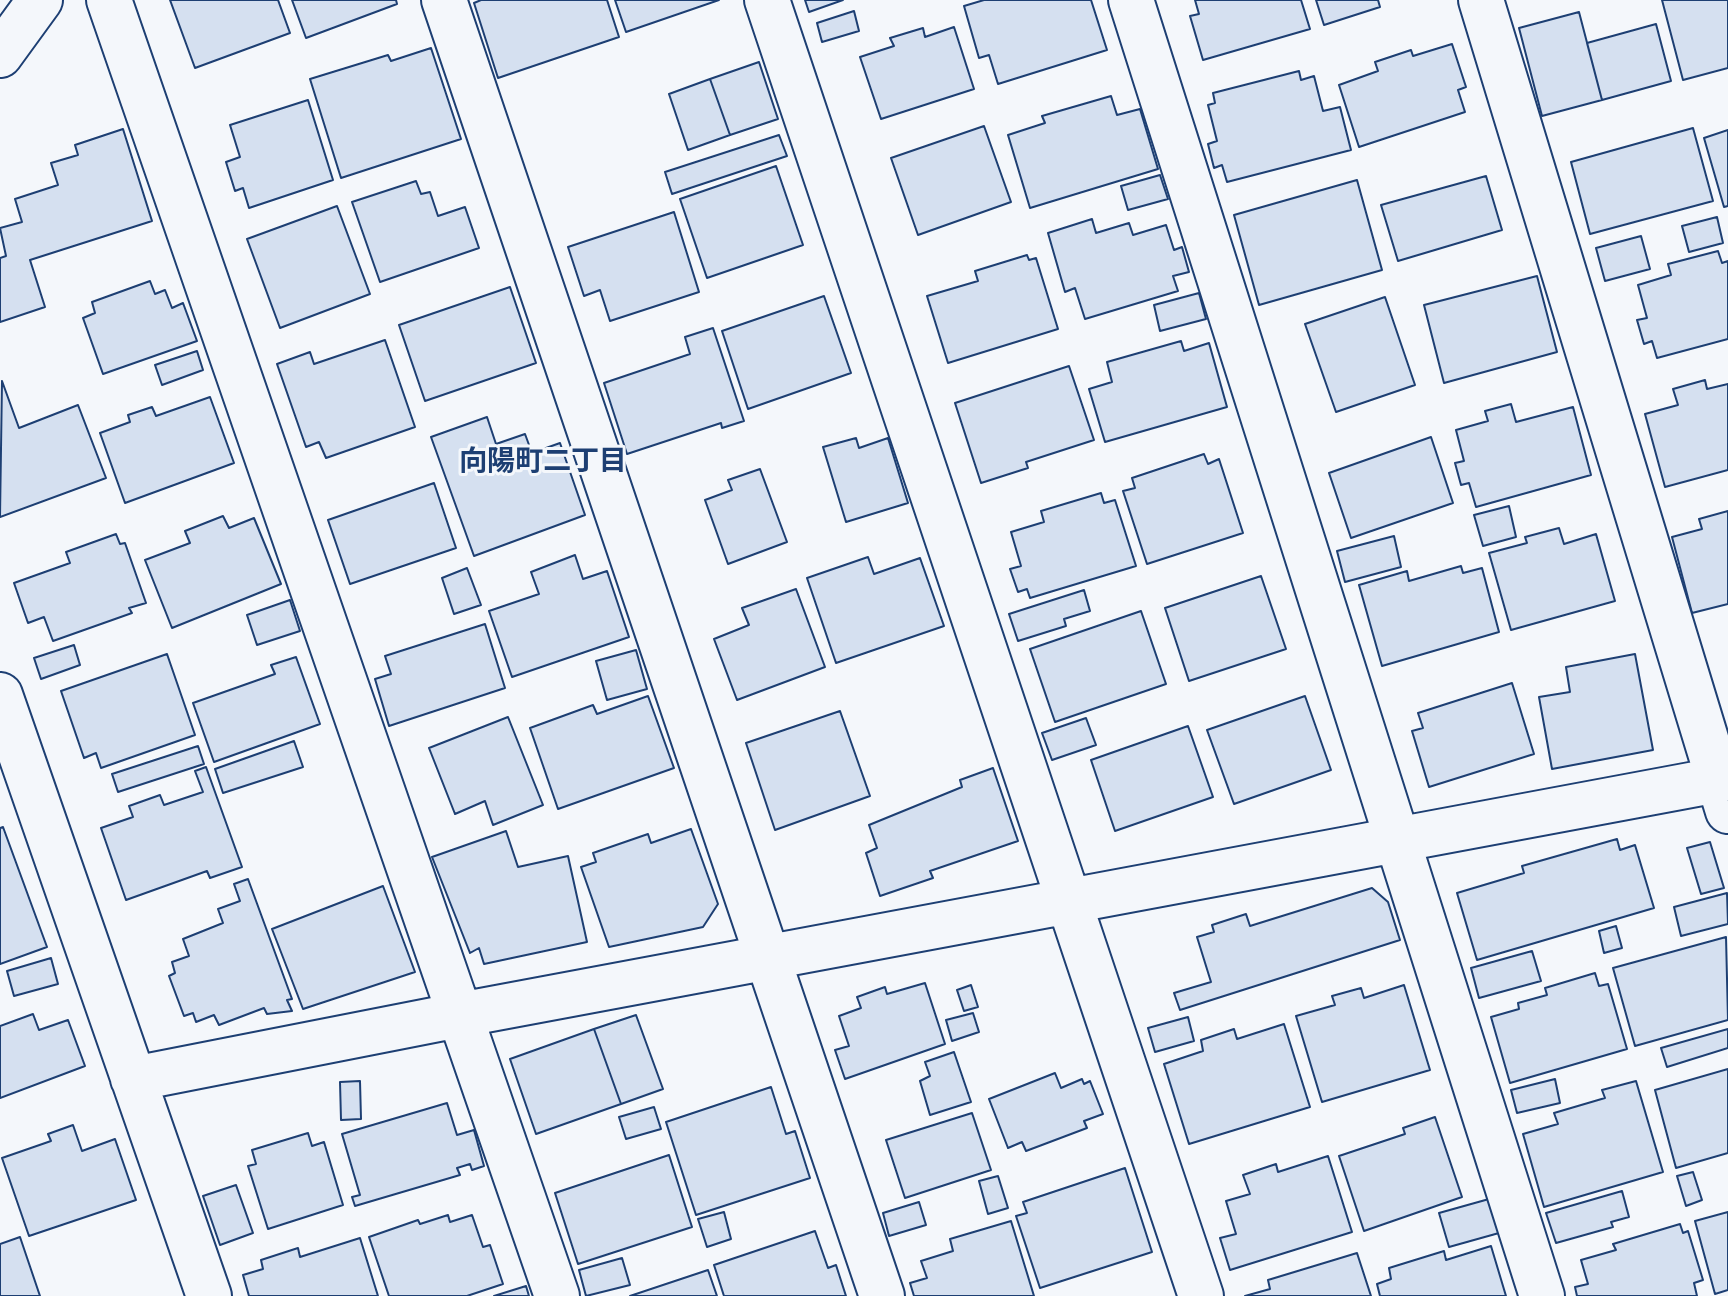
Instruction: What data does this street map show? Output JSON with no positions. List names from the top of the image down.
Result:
{
  "districts": ["向陽町二丁目"]
}
